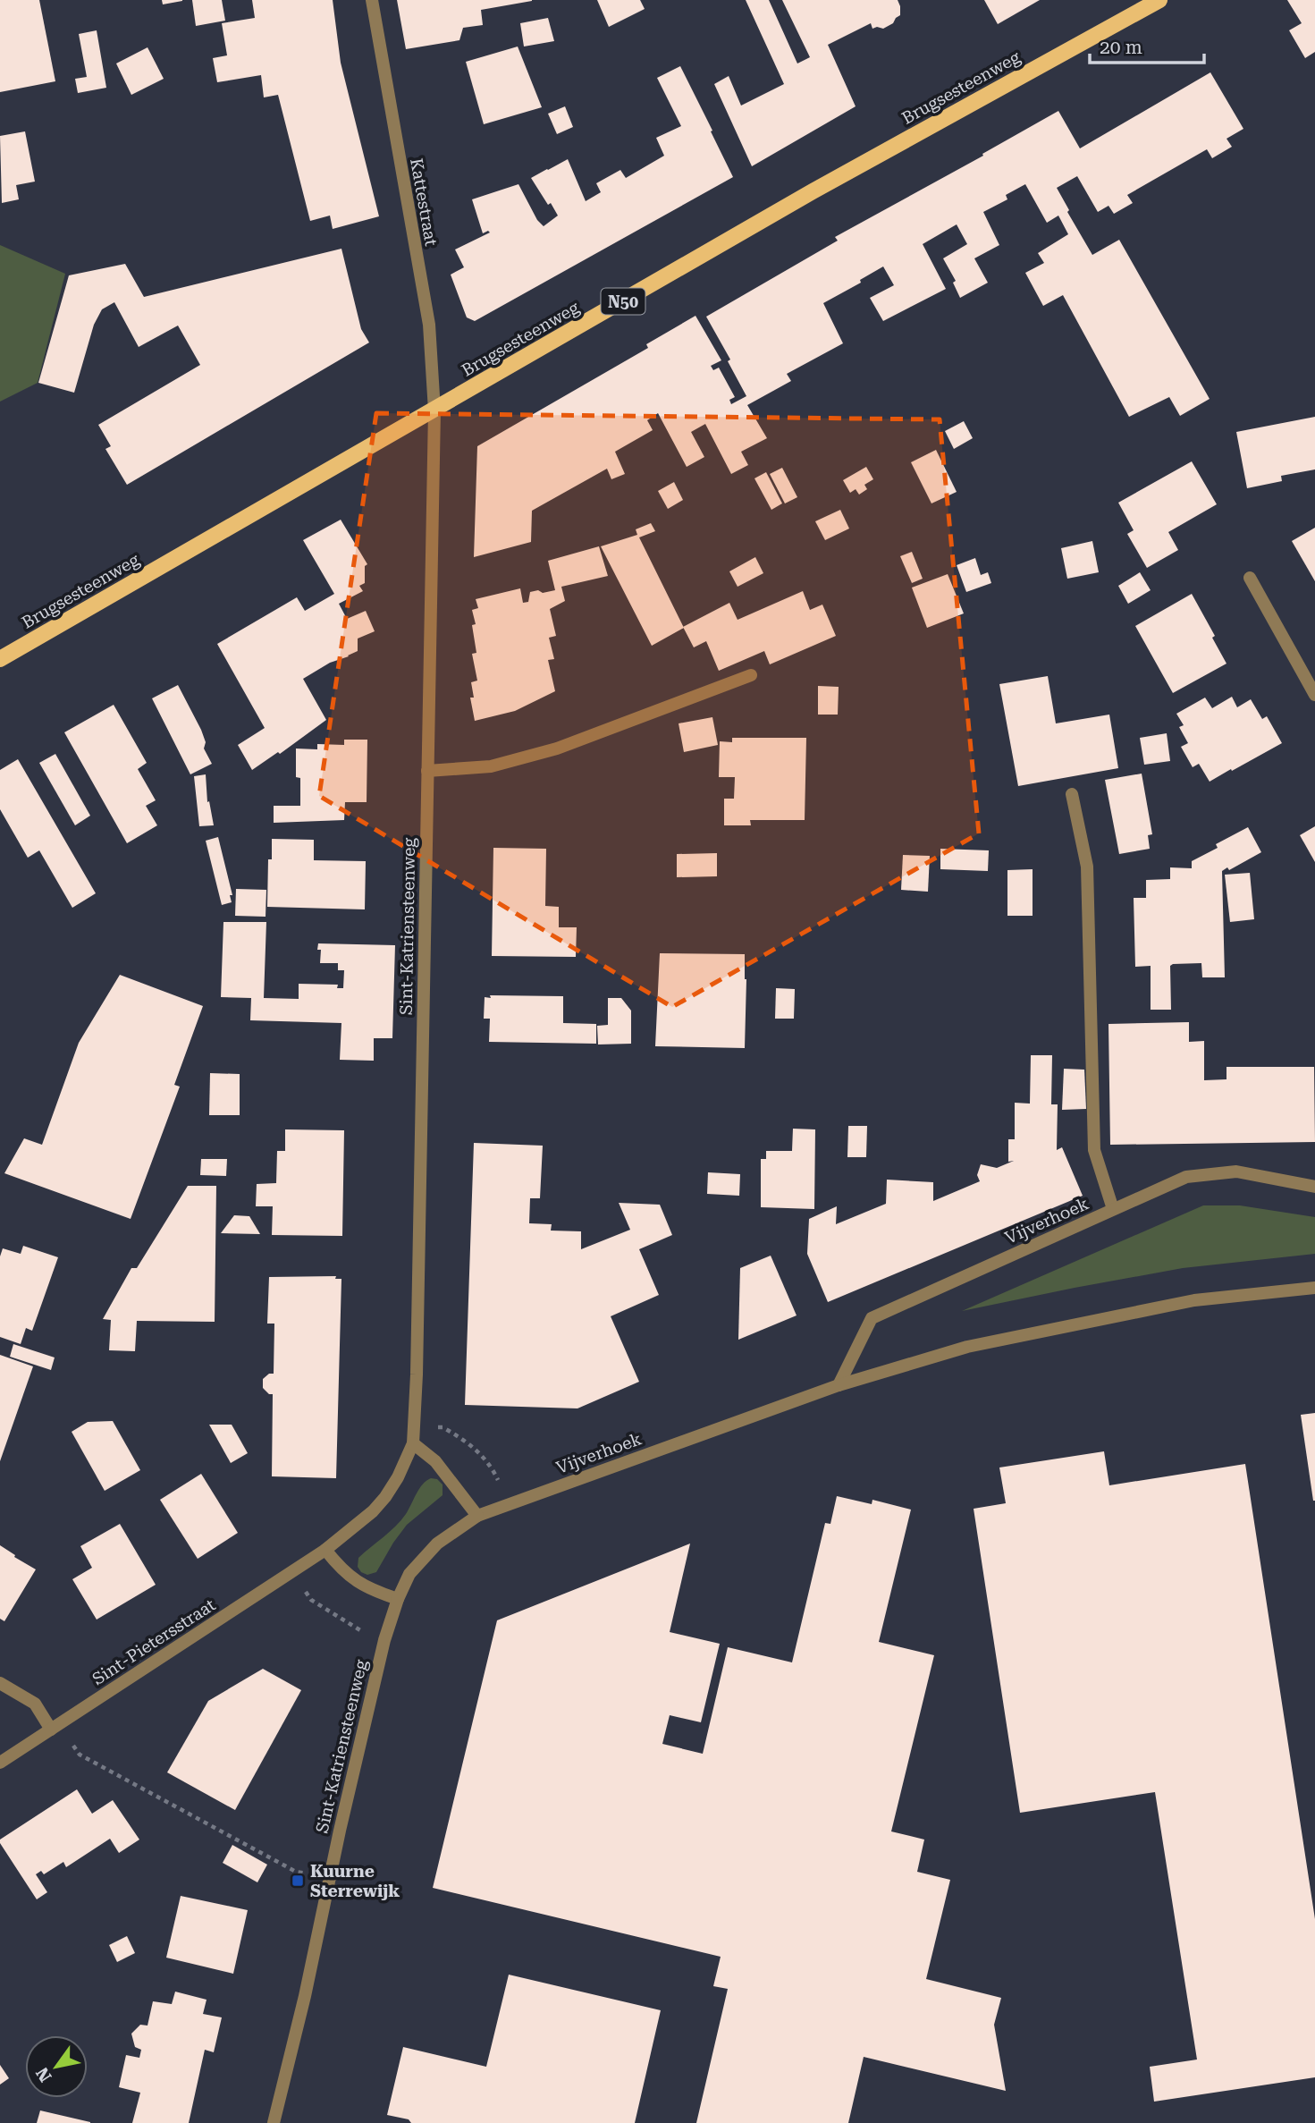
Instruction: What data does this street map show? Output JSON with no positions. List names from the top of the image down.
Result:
{
  "streets": {
    "main road": ["Brugsesteenweg", "N50"],
    "street": [
      "Kattestraat",
      "Sint-Katriensteenweg",
      "Vijverhoek",
      "Sint-Pietersstraat"
    ]
  },
  "crossings": [
    ["Brugsesteenweg", "Kattestraat"],
    ["Brugsesteenweg", "Sint-Katriensteenweg"],
    ["Kattestraat", "Sint-Katriensteenweg"],
    ["Sint-Katriensteenweg", "Vijverhoek"],
    ["Sint-Katriensteenweg", "Sint-Pietersstraat"]
  ],
  "places": {
    "transit": ["Kuurne Sterrewijk"]
  },
  "scale_bar": "20 m",
  "north": "bottom left"
}
